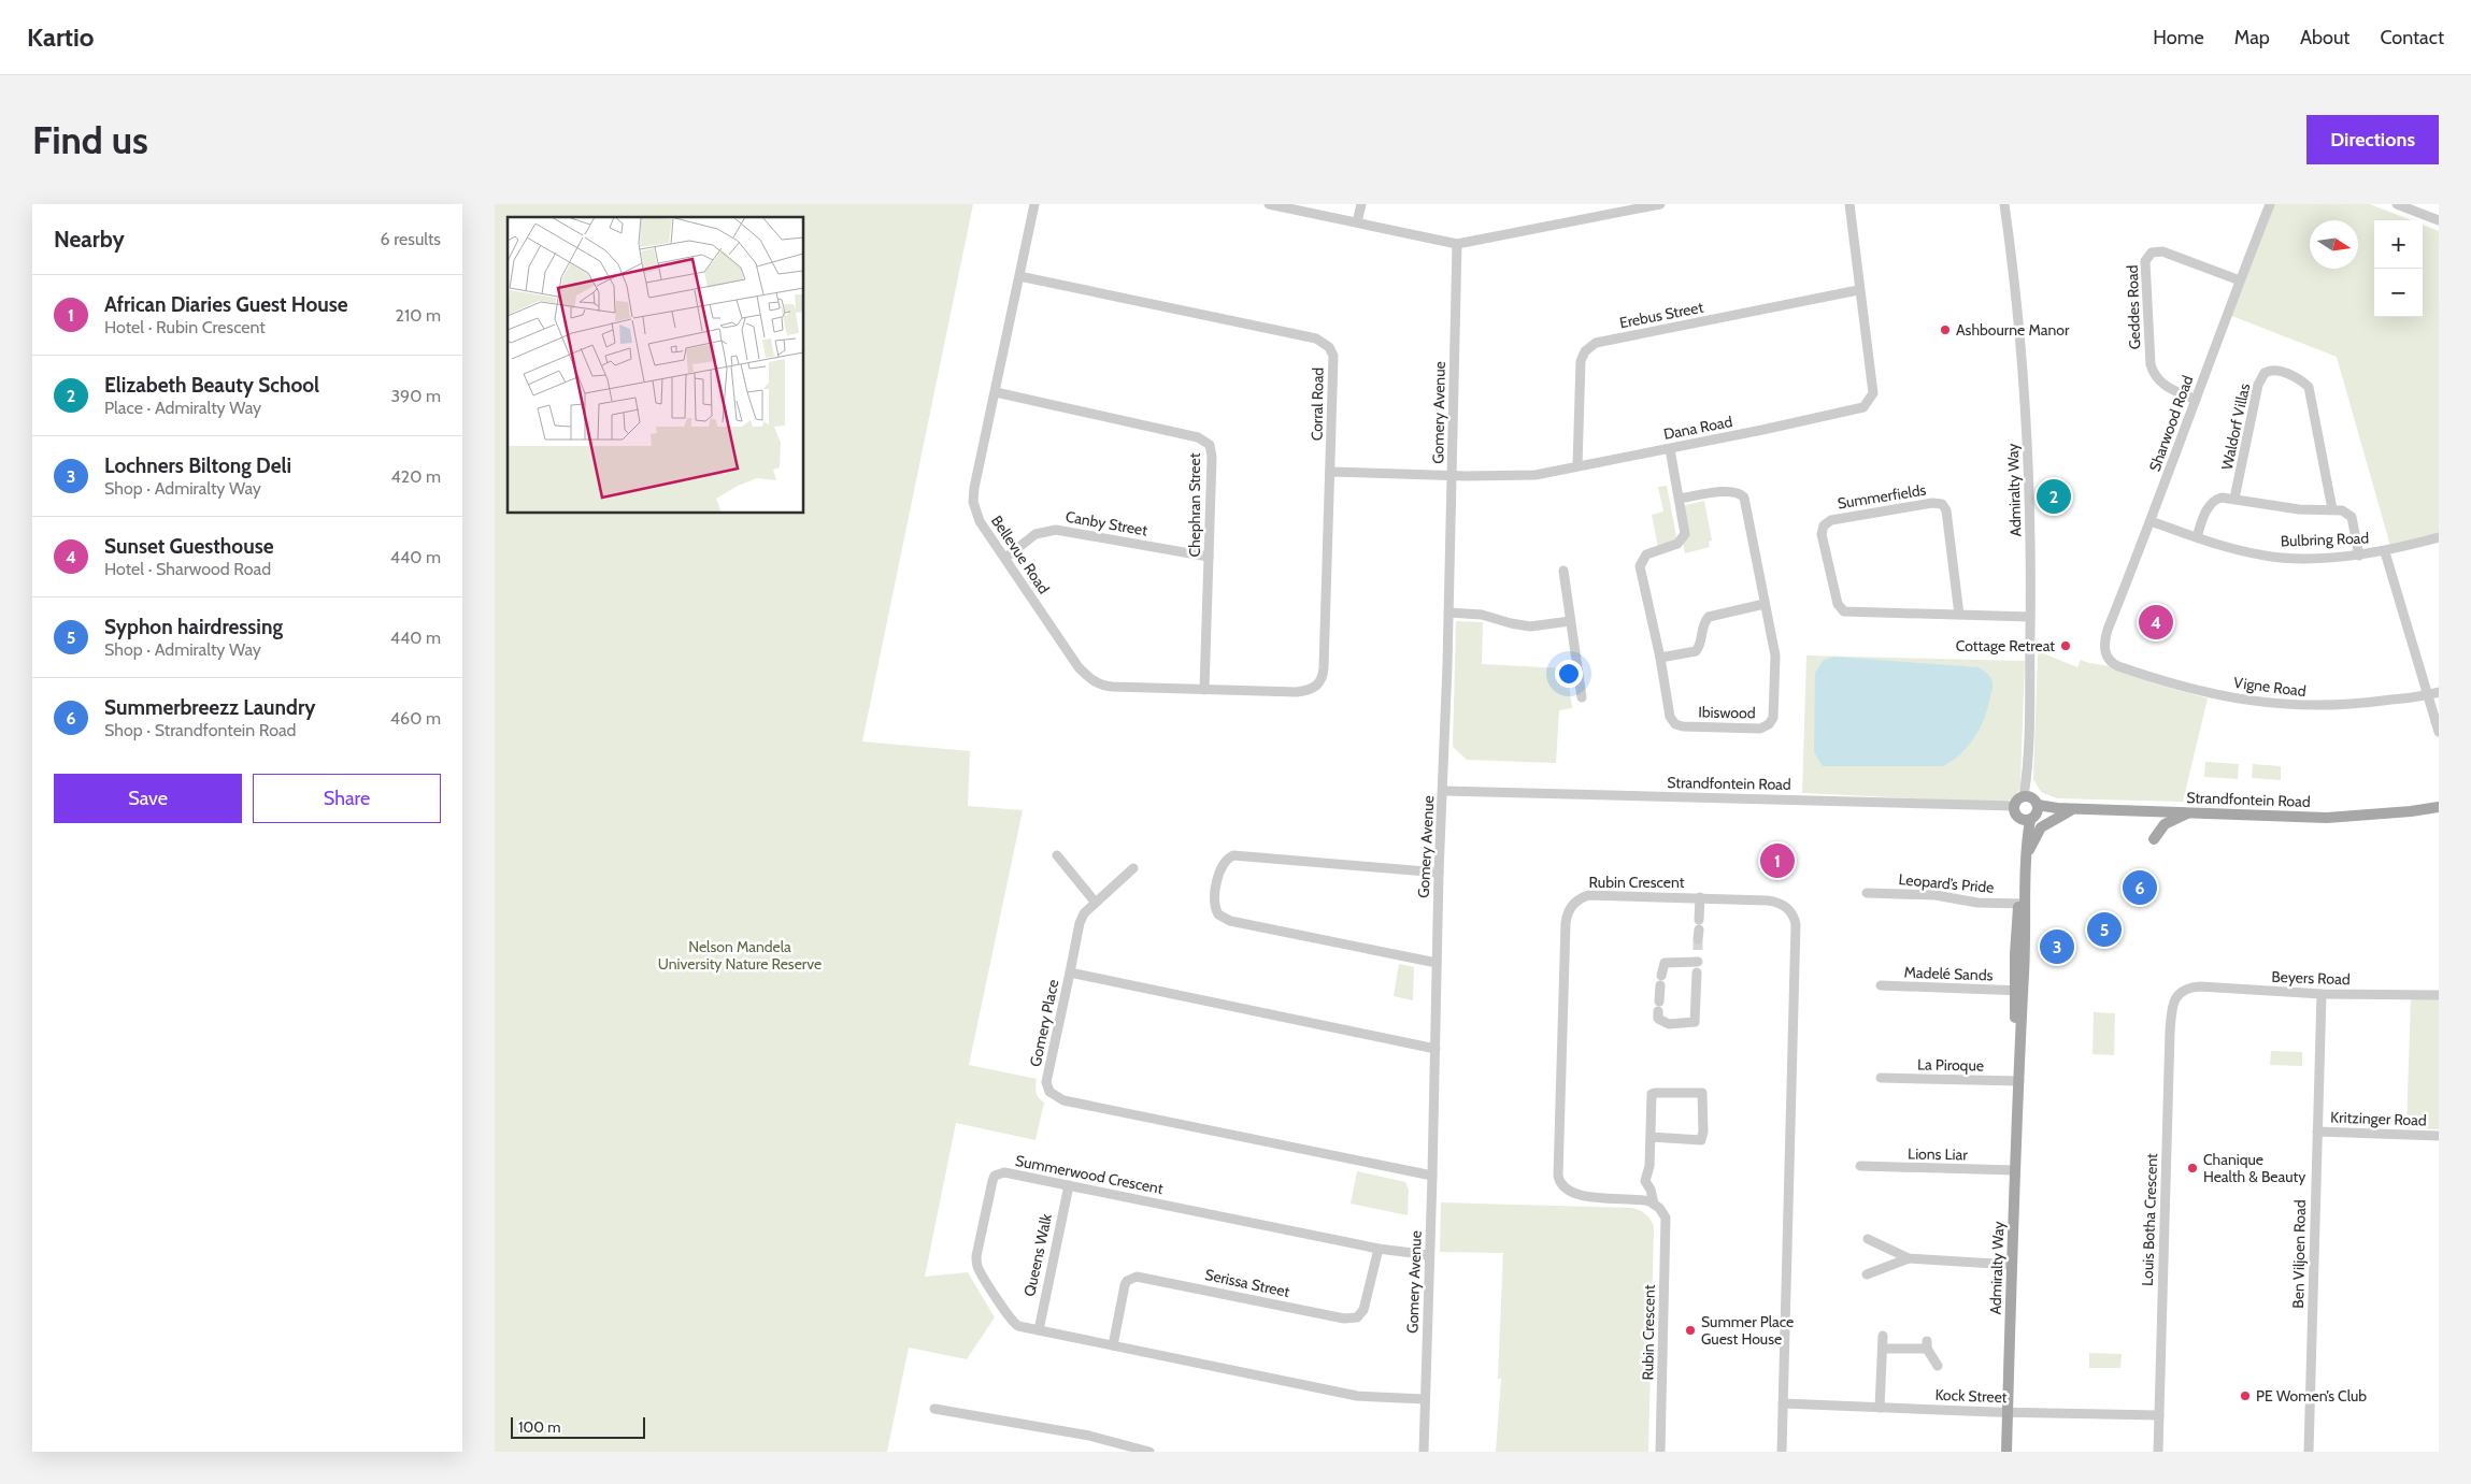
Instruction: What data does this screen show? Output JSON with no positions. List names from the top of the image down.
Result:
{
  "streets": {
    "main road": ["Admiralty Way", "Strandfontein Road"],
    "street": [
      "Geddes Road",
      "Erebus Street",
      "Corral Road",
      "Gomery Avenue",
      "Sharwood Road",
      "Waldorf Villas",
      "Dana Road",
      "Summerfields",
      "Chephran Street",
      "Canby Street",
      "Bulbring Road",
      "Bellevue Road",
      "Vigne Road",
      "Ibiswood",
      "Rubin Crescent",
      "Leopard’s Pride",
      "Madelé Sands",
      "Beyers Road",
      "Gomery Place",
      "La Piroque",
      "Kritzinger Road",
      "Lions Liar",
      "Summerwood Crescent",
      "Louis Botha Crescent",
      "Ben Viljoen Road",
      "Queens Walk",
      "Serissa Street",
      "Kock Street"
    ]
  },
  "crossings": [
    ["Geddes Road", "Sharwood Road"],
    ["Erebus Street", "Dana Road"],
    ["Corral Road", "Dana Road"],
    ["Corral Road", "Bellevue Road"],
    ["Gomery Avenue", "Dana Road"],
    ["Gomery Avenue", "Strandfontein Road"],
    ["Gomery Avenue", "Gomery Place"],
    ["Gomery Avenue", "Summerwood Crescent"],
    ["Sharwood Road", "Bulbring Road"],
    ["Sharwood Road", "Vigne Road"],
    ["Dana Road", "Ibiswood"],
    ["Admiralty Way", "Summerfields"],
    ["Admiralty Way", "Strandfontein Road"],
    ["Admiralty Way", "Leopard’s Pride"],
    ["Admiralty Way", "Madelé Sands"],
    ["Admiralty Way", "La Piroque"],
    ["Admiralty Way", "Lions Liar"],
    ["Admiralty Way", "Kock Street"],
    ["Chephran Street", "Canby Street"],
    ["Chephran Street", "Bellevue Road"],
    ["Canby Street", "Bellevue Road"],
    ["Rubin Crescent", "Kock Street"],
    ["Beyers Road", "Louis Botha Crescent"],
    ["Beyers Road", "Ben Viljoen Road"],
    ["Kritzinger Road", "Ben Viljoen Road"],
    ["Summerwood Crescent", "Queens Walk"],
    ["Summerwood Crescent", "Serissa Street"],
    ["Louis Botha Crescent", "Kock Street"]
  ],
  "parks": ["Nelson Mandela University Nature Reserve"],
  "places": [
    "Ashbourne Manor",
    "Cottage Retreat",
    "Chanique Health & Beauty",
    "Summer Place Guest House",
    "PE Women’s Club"
  ],
  "scale_bar": "100 m",
  "north": "right",
  "page": {
    "header": "Kartio",
    "nav": [
      "Home",
      "Map",
      "About",
      "Contact"
    ],
    "buttons": [
      "Directions",
      ["Save", "Share"]
    ],
    "title": "Find us",
    "heading": ["Nearby", "6 results"],
    "map_buttons": ["+", "−"],
    "list": [
      {
        "mark": "1",
        "name": "African Diaries Guest House",
        "note": "Hotel · Rubin Crescent",
        "value": "210 m"
      },
      {
        "mark": "2",
        "name": "Elizabeth Beauty School",
        "note": "Place · Admiralty Way",
        "value": "390 m"
      },
      {
        "mark": "3",
        "name": "Lochners Biltong Deli",
        "note": "Shop · Admiralty Way",
        "value": "420 m"
      },
      {
        "mark": "4",
        "name": "Sunset Guesthouse",
        "note": "Hotel · Sharwood Road",
        "value": "440 m"
      },
      {
        "mark": "5",
        "name": "Syphon hairdressing",
        "note": "Shop · Admiralty Way",
        "value": "440 m"
      },
      {
        "mark": "6",
        "name": "Summerbreezz Laundry",
        "note": "Shop · Strandfontein Road",
        "value": "460 m"
      }
    ],
    "pins": [
      "2",
      "4",
      "1",
      "6",
      "5",
      "3"
    ],
    "scale": "100 m"
  }
}
